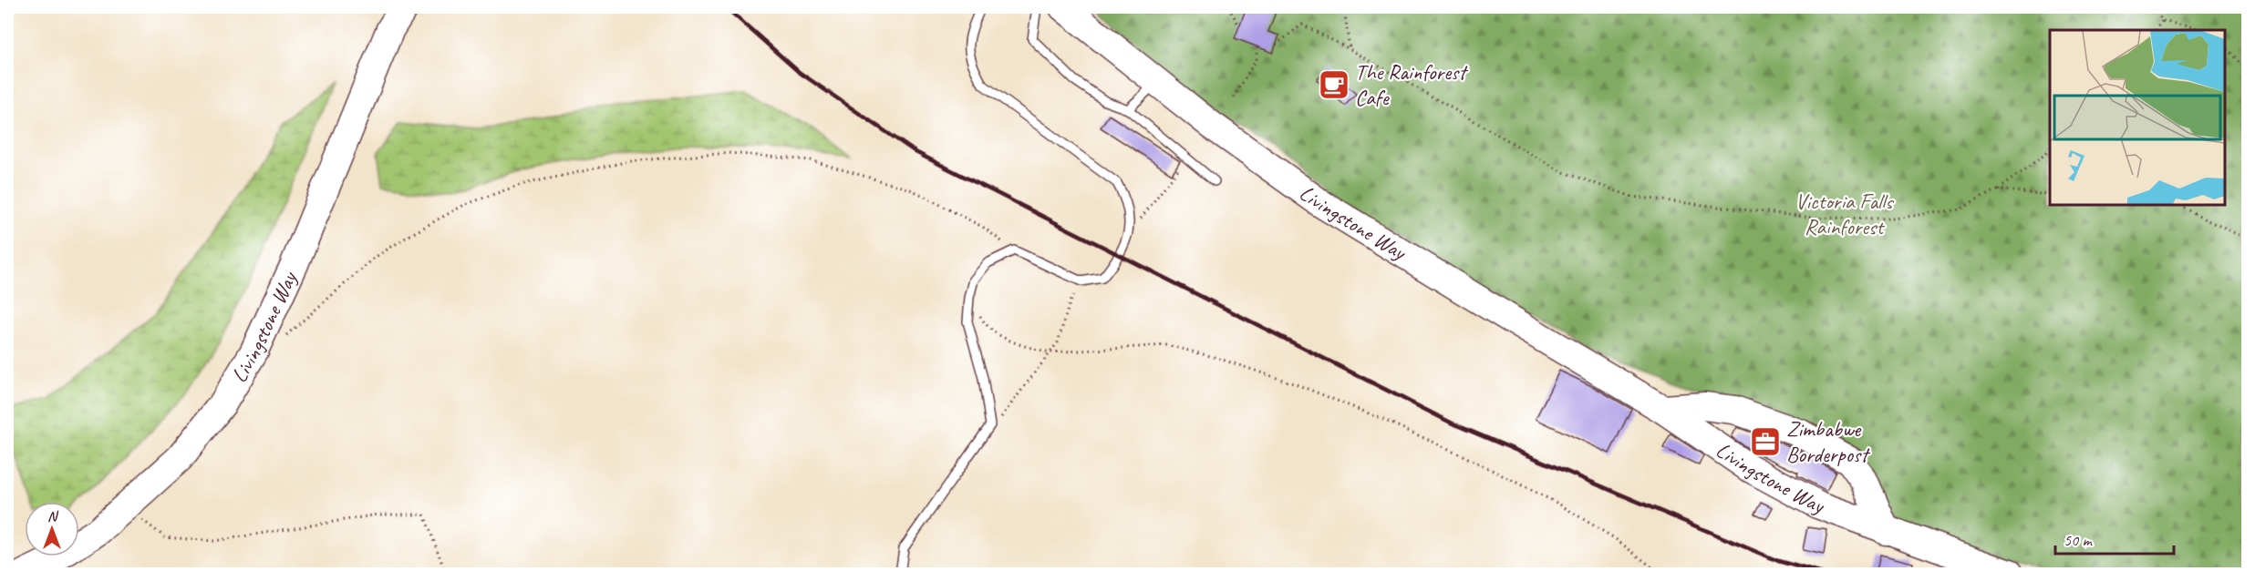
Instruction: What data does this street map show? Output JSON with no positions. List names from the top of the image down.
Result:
{
  "streets": {
    "highway": ["Livingstone Way"]
  },
  "parks": ["Victoria Falls Rainforest"],
  "places": {
    "cafe": ["The Rainforest Cafe"],
    "office": ["Zimbabwe Borderpost"]
  },
  "scale_bar": "50 m",
  "north": "top"
}
